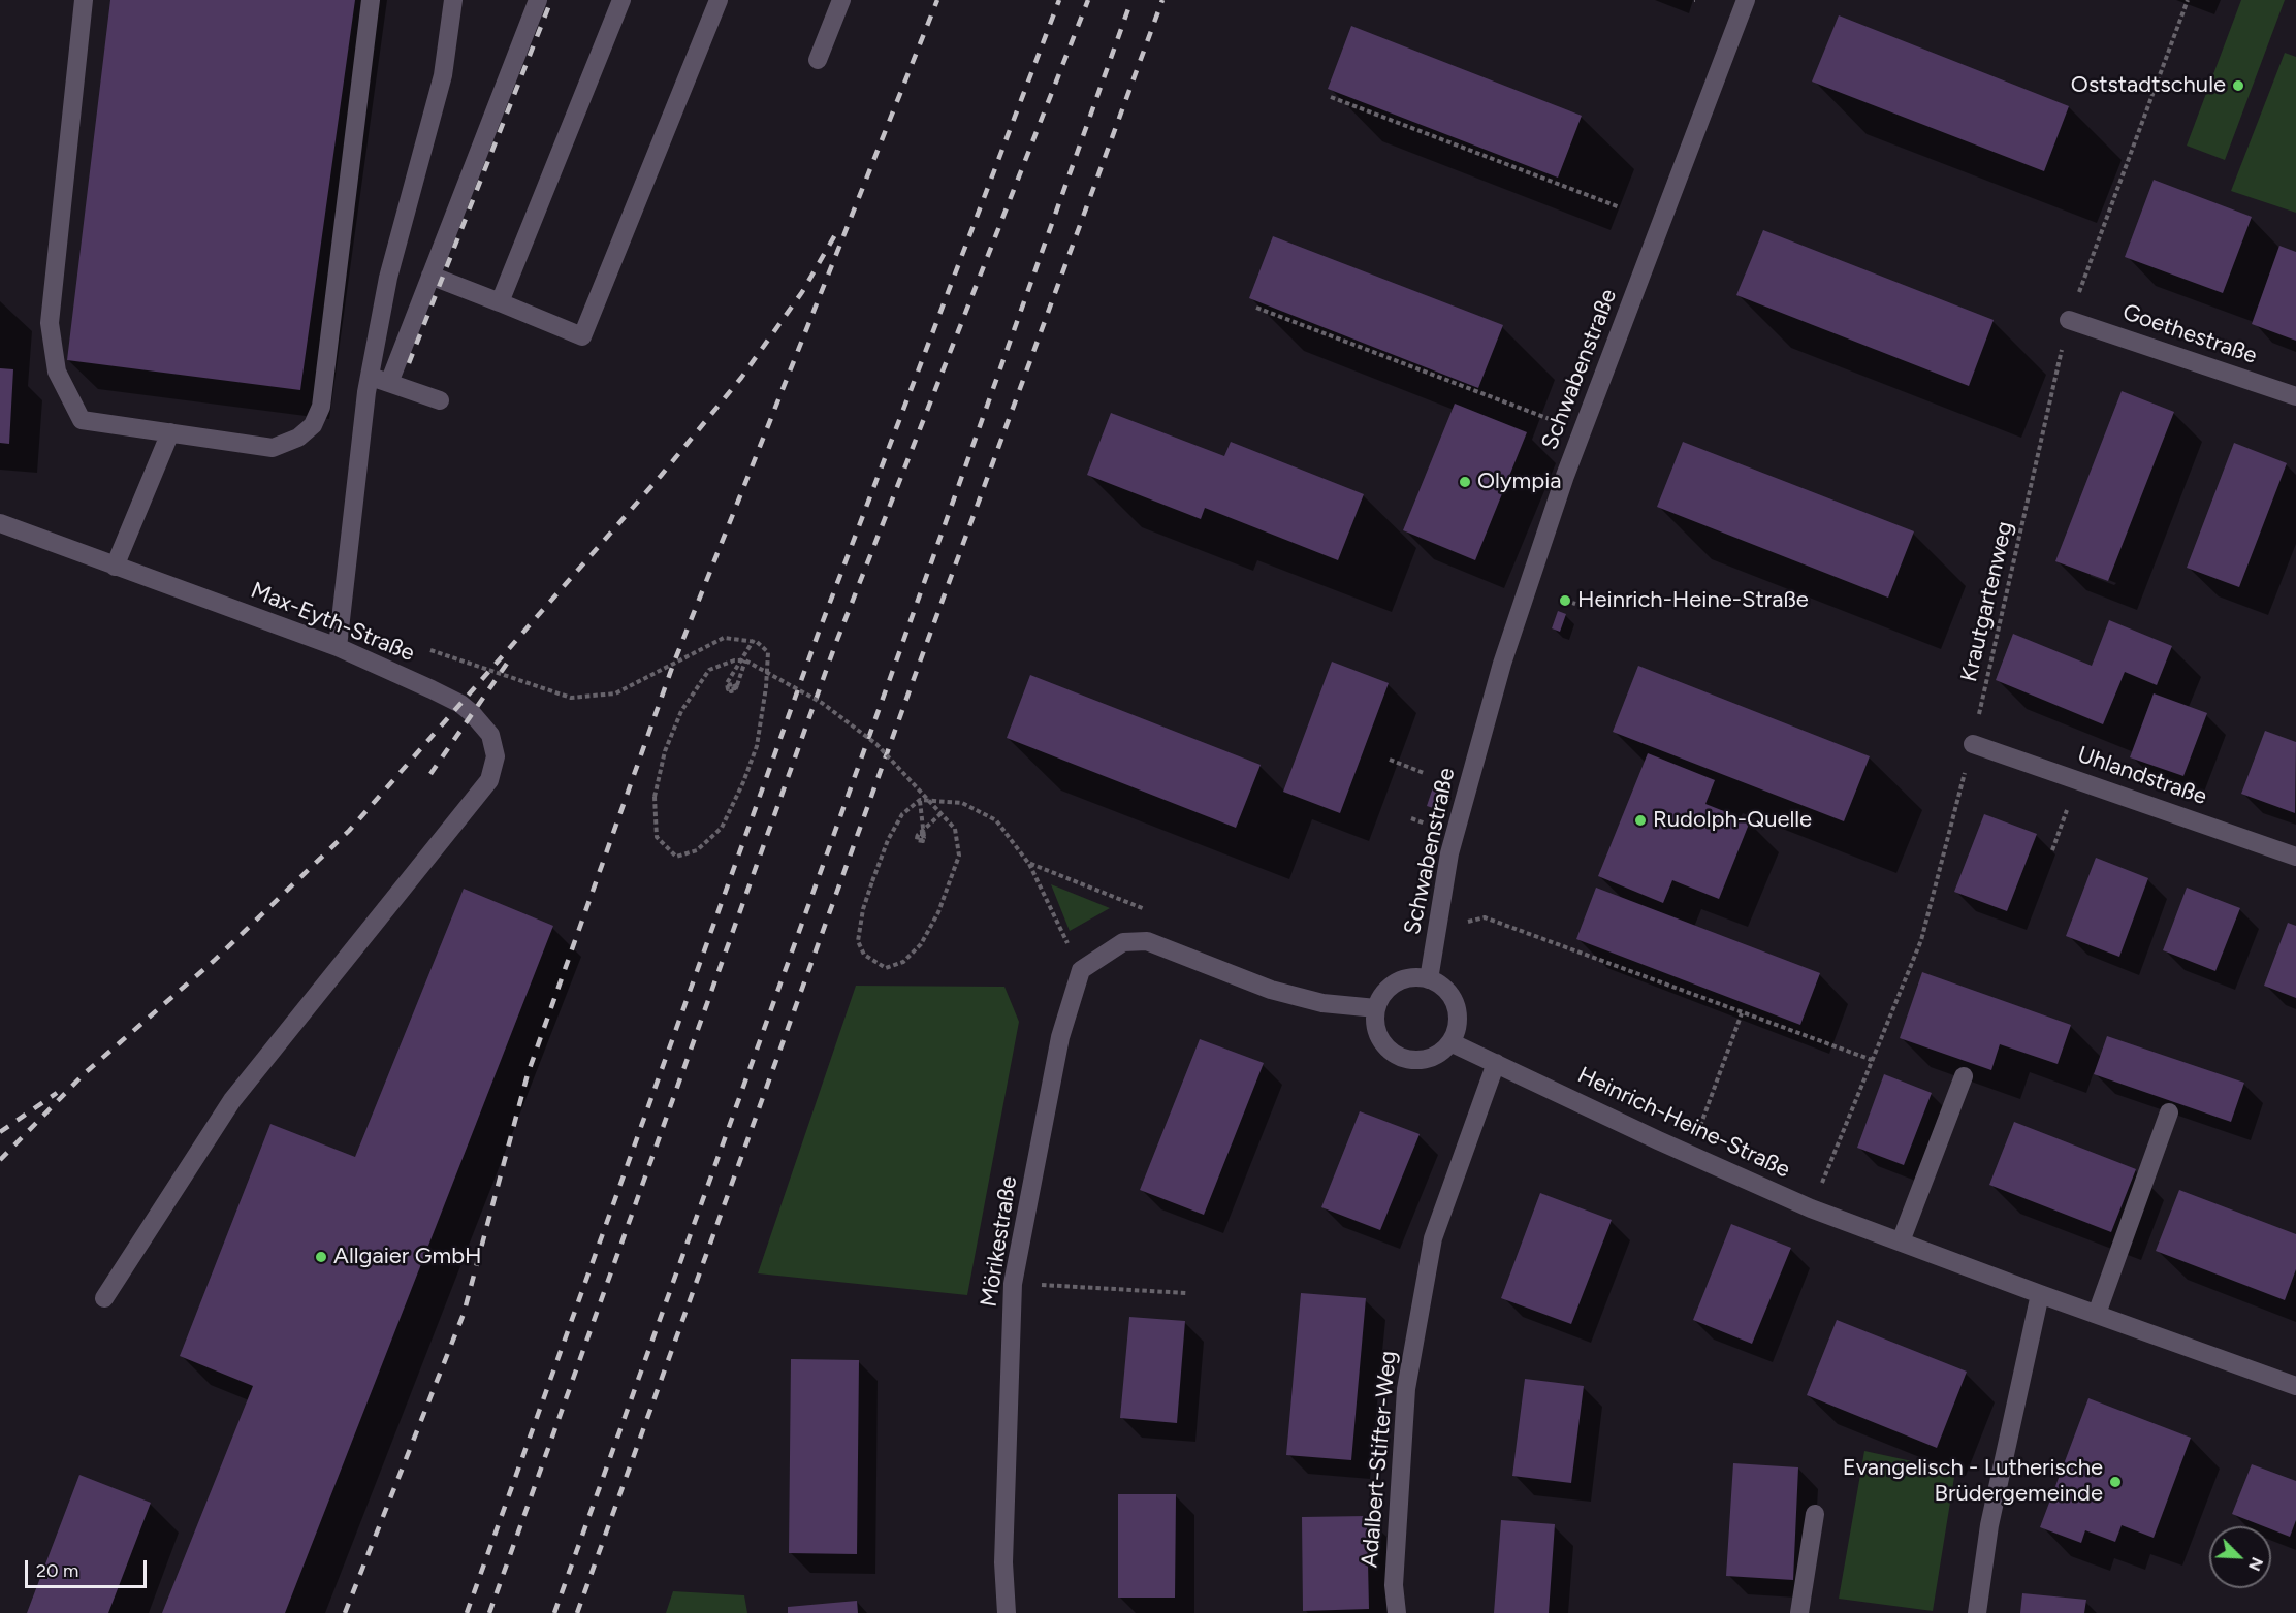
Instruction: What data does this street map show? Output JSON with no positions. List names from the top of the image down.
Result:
{
  "streets": {
    "street": [
      "Goethestraße",
      "Schwabenstraße",
      "Max-Eyth-Straße",
      "Uhlandstraße",
      "Heinrich-Heine-Straße",
      "Mörikestraße",
      "Adalbert-Stifter-Weg"
    ],
    "path": ["Krautgartenweg"]
  },
  "crossings": [
    ["Goethestraße", "Krautgartenweg"],
    ["Schwabenstraße", "Heinrich-Heine-Straße"],
    ["Krautgartenweg", "Uhlandstraße"],
    ["Krautgartenweg", "Heinrich-Heine-Straße"],
    ["Heinrich-Heine-Straße", "Adalbert-Stifter-Weg"]
  ],
  "places": [
    "Oststadtschule",
    "Olympia",
    "Heinrich-Heine-Straße",
    "Rudolph-Quelle",
    "Allgaier GmbH",
    "Evangelisch - Lutherische Brüdergemeinde"
  ],
  "scale_bar": "20 m",
  "north": "bottom right"
}
